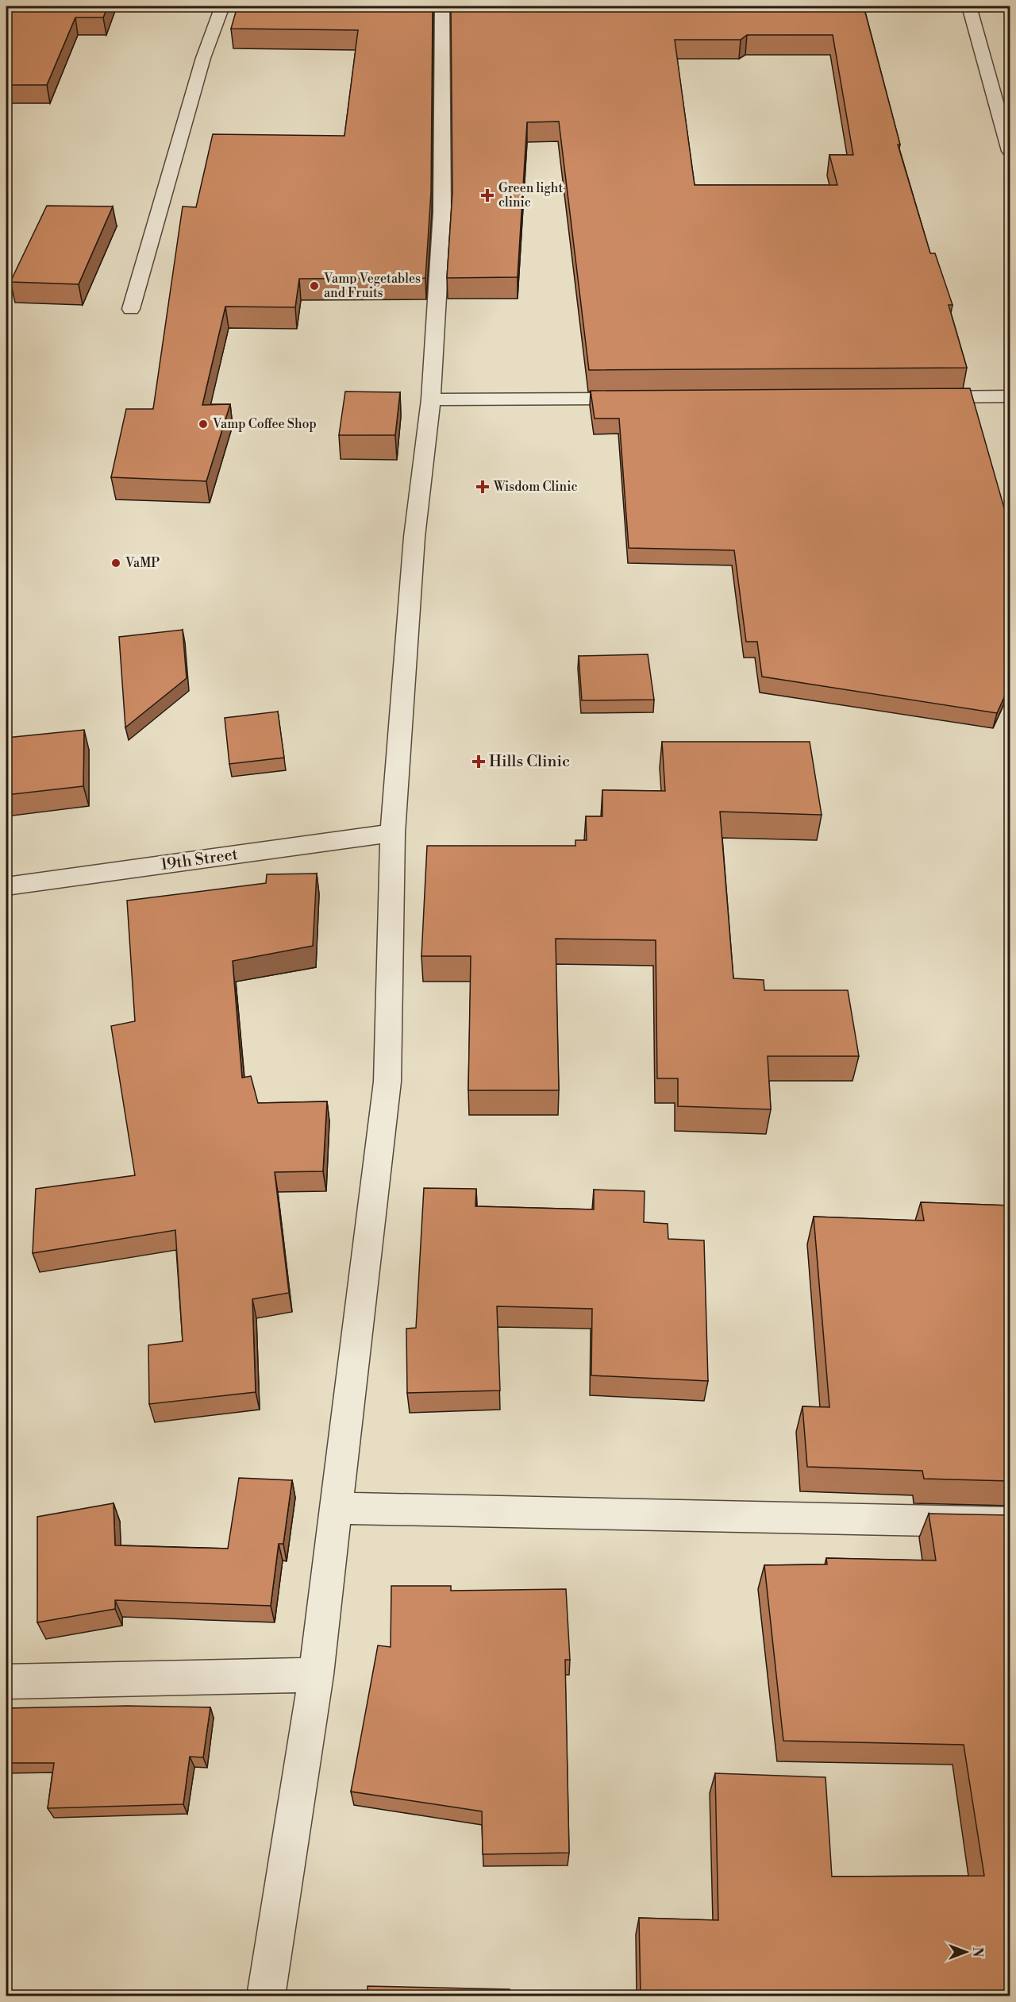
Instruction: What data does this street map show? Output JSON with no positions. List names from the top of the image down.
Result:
{
  "streets": {
    "street": ["19th Street"]
  },
  "places": {
    "health": ["Green light clinic", "Wisdom Clinic", "Hills Clinic"],
    "other": ["Vamp Vegetables and Fruits", "Vamp Coffee Shop", "VaMP"]
  },
  "north": "right"
}
